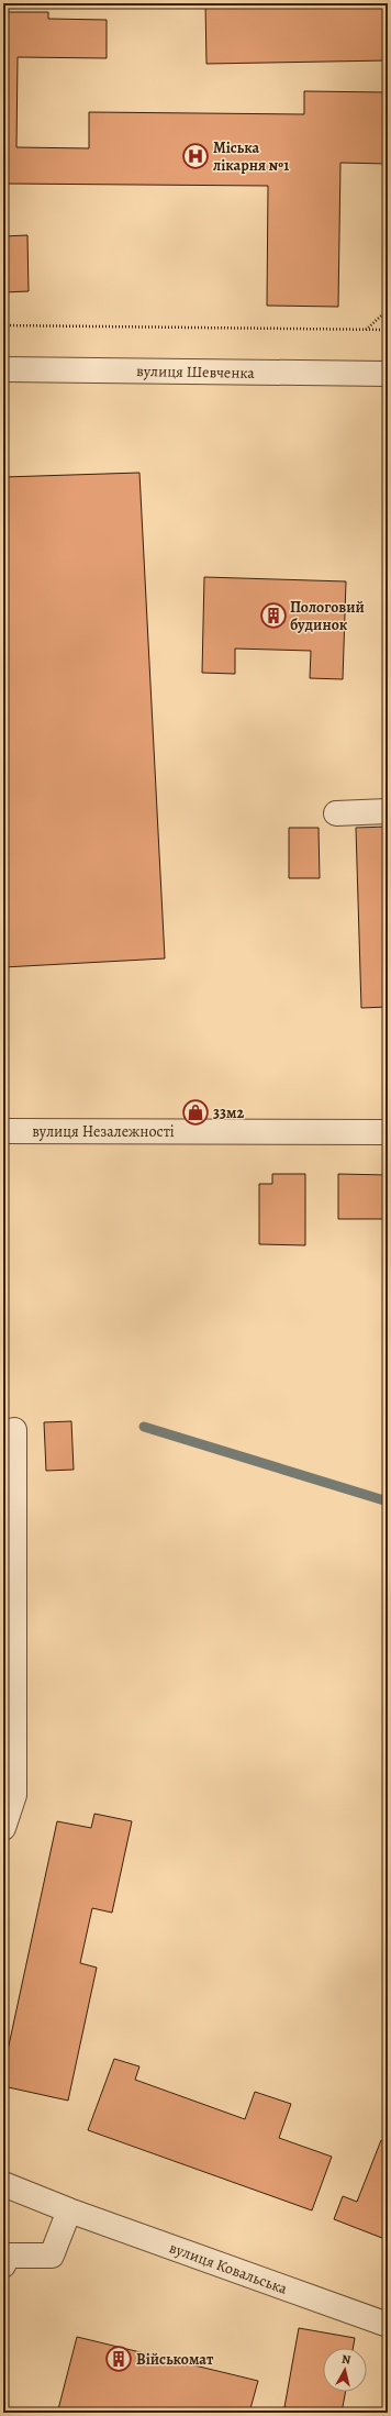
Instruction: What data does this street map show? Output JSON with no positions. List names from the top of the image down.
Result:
{
  "streets": {
    "street": ["вулиця Шевченка", "вулиця Незалежності", "вулиця Ковальська"]
  },
  "places": {
    "hospital": ["Міська лікарня №1"],
    "building": ["Пологовий будинок", "Військомат"],
    "shop": ["33м2"]
  },
  "north": "top"
}
